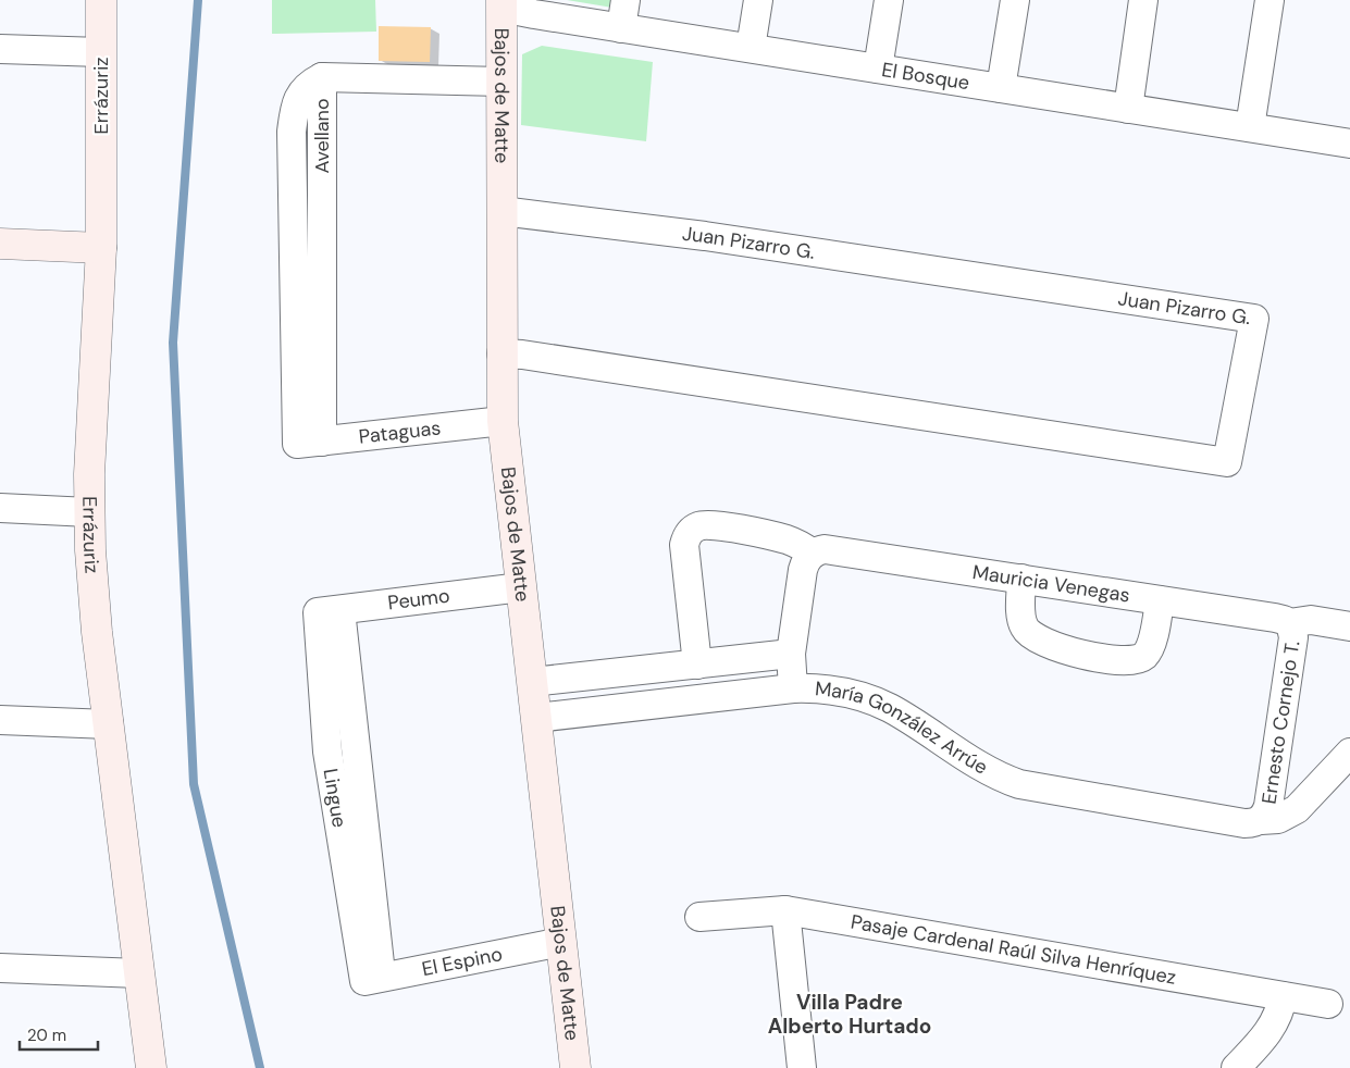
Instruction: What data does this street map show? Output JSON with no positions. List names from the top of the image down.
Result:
{
  "streets": {
    "street": [
      "El Bosque",
      "Errázuriz",
      "Bajos de Matte",
      "Avellano",
      "Juan Pizarro G.",
      "Pataguas",
      "Mauricia Venegas",
      "Peumo",
      "Ernesto Cornejo T.",
      "María González Arrúe",
      "Lingue",
      "Pasaje Cardenal Raúl Silva Henríquez",
      "El Espino"
    ]
  },
  "crossings": [
    ["El Bosque", "Bajos de Matte"],
    ["Bajos de Matte", "Avellano"],
    ["Bajos de Matte", "Juan Pizarro G."],
    ["Bajos de Matte", "Pataguas"],
    ["Bajos de Matte", "Peumo"],
    ["Bajos de Matte", "María González Arrúe"],
    ["Bajos de Matte", "El Espino"],
    ["Avellano", "Pataguas"],
    ["Mauricia Venegas", "Ernesto Cornejo T."],
    ["Peumo", "Lingue"],
    ["Ernesto Cornejo T.", "María González Arrúe"],
    ["Lingue", "El Espino"]
  ],
  "districts": ["Villa Padre Alberto Hurtado"],
  "scale_bar": "20 m"
}
